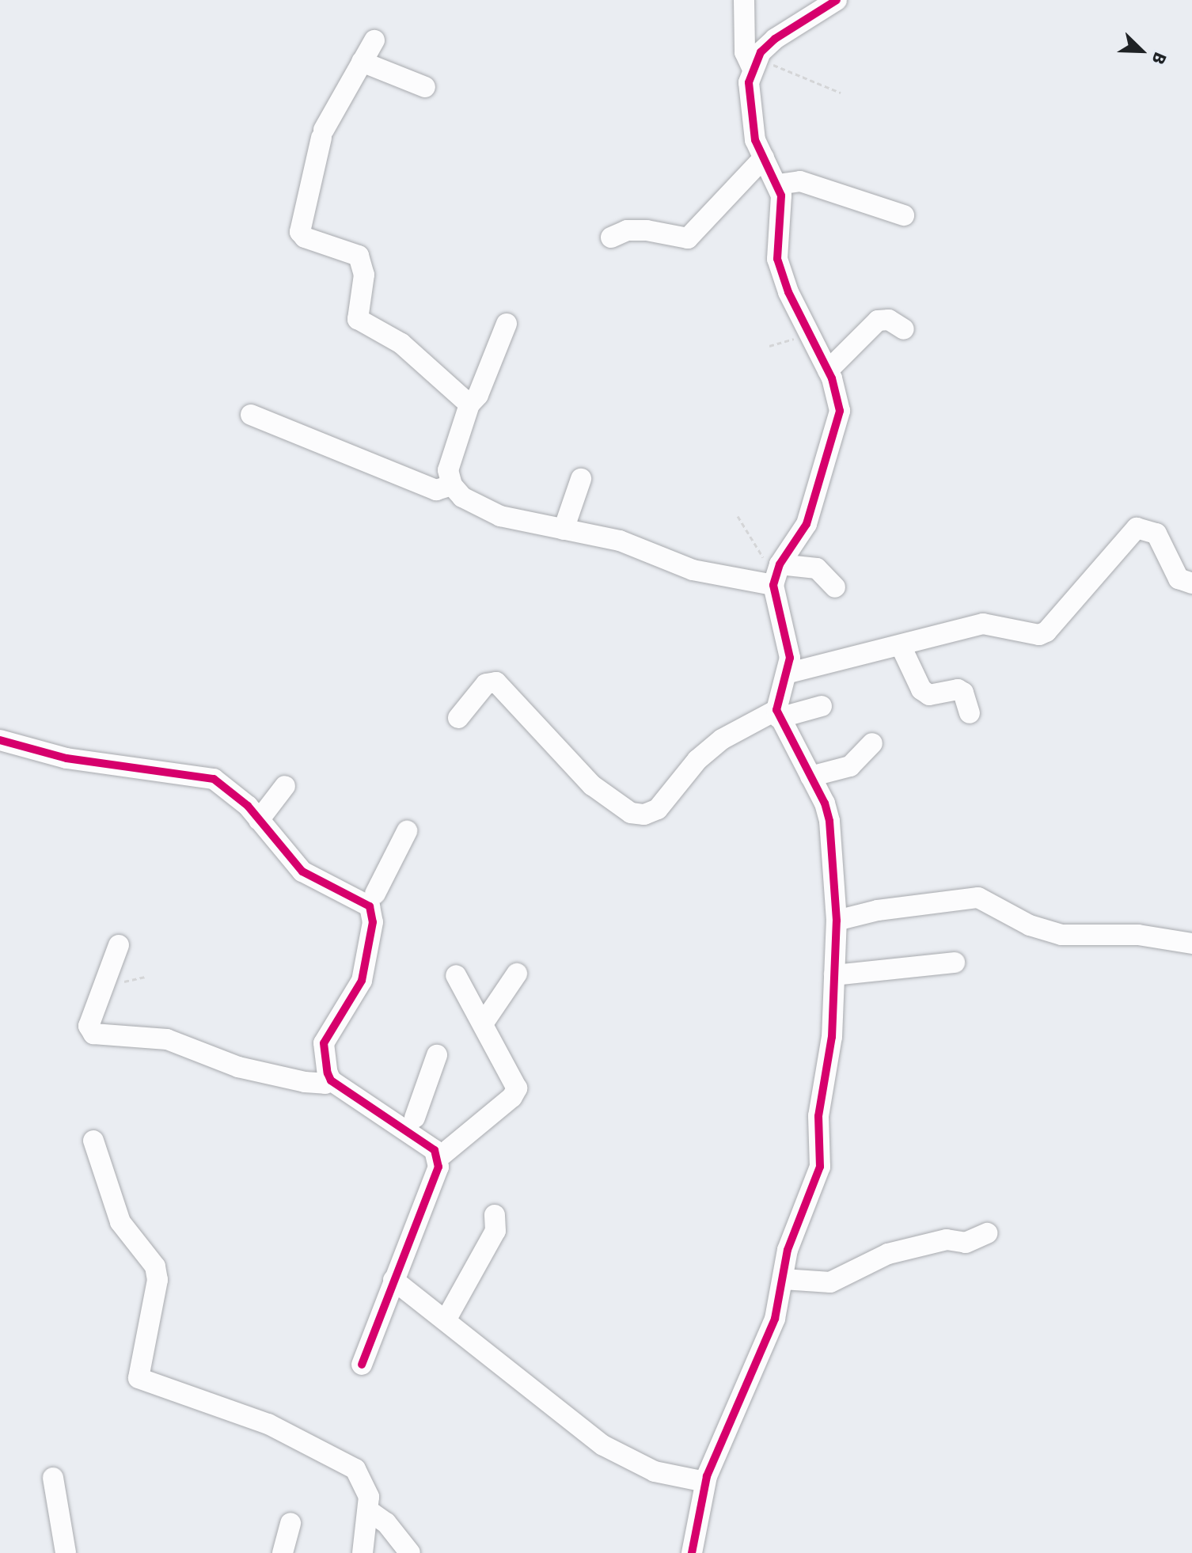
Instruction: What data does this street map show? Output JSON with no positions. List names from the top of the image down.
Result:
{
  "north": "bottom right"
}
